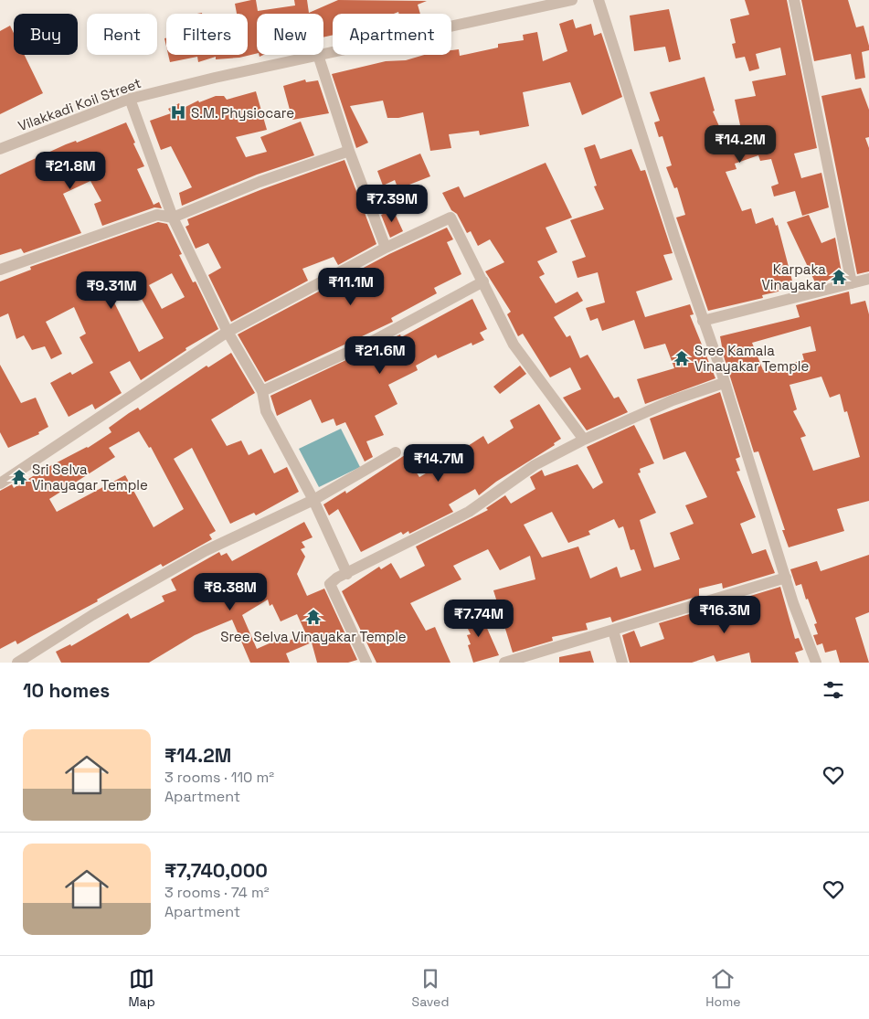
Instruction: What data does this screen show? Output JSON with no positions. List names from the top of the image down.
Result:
{
  "streets": {
    "street": ["Vilakkadi Koil Street"]
  },
  "places": {
    "hospital": ["S.M. Physiocare"],
    "temple": [
      "Karpaka Vinayakar",
      "Sree Kamala Vinayakar Temple",
      "Sri Selva Vinayagar Temple",
      "Sree Selva Vinayakar Temple"
    ]
  },
  "page": {
    "chip": [
      "Buy",
      "Rent",
      "Filters",
      "New",
      "Apartment"
    ],
    "price": [
      "₹14.2M",
      "₹21.8M",
      "₹7.39M",
      "₹11.1M",
      "₹9.31M",
      "₹21.6M",
      "₹14.7M",
      "₹8.38M",
      "₹16.3M",
      "₹7.74M"
    ],
    "heading": "10 homes",
    "list": [
      {
        "name": "₹14.2M",
        "note": "3 rooms · 110 m² · Apartment"
      },
      {
        "name": "₹7,740,000",
        "note": "3 rooms · 74 m² · Apartment"
      }
    ],
    "tabs": ["Map", "Saved", "Home"]
  }
}
